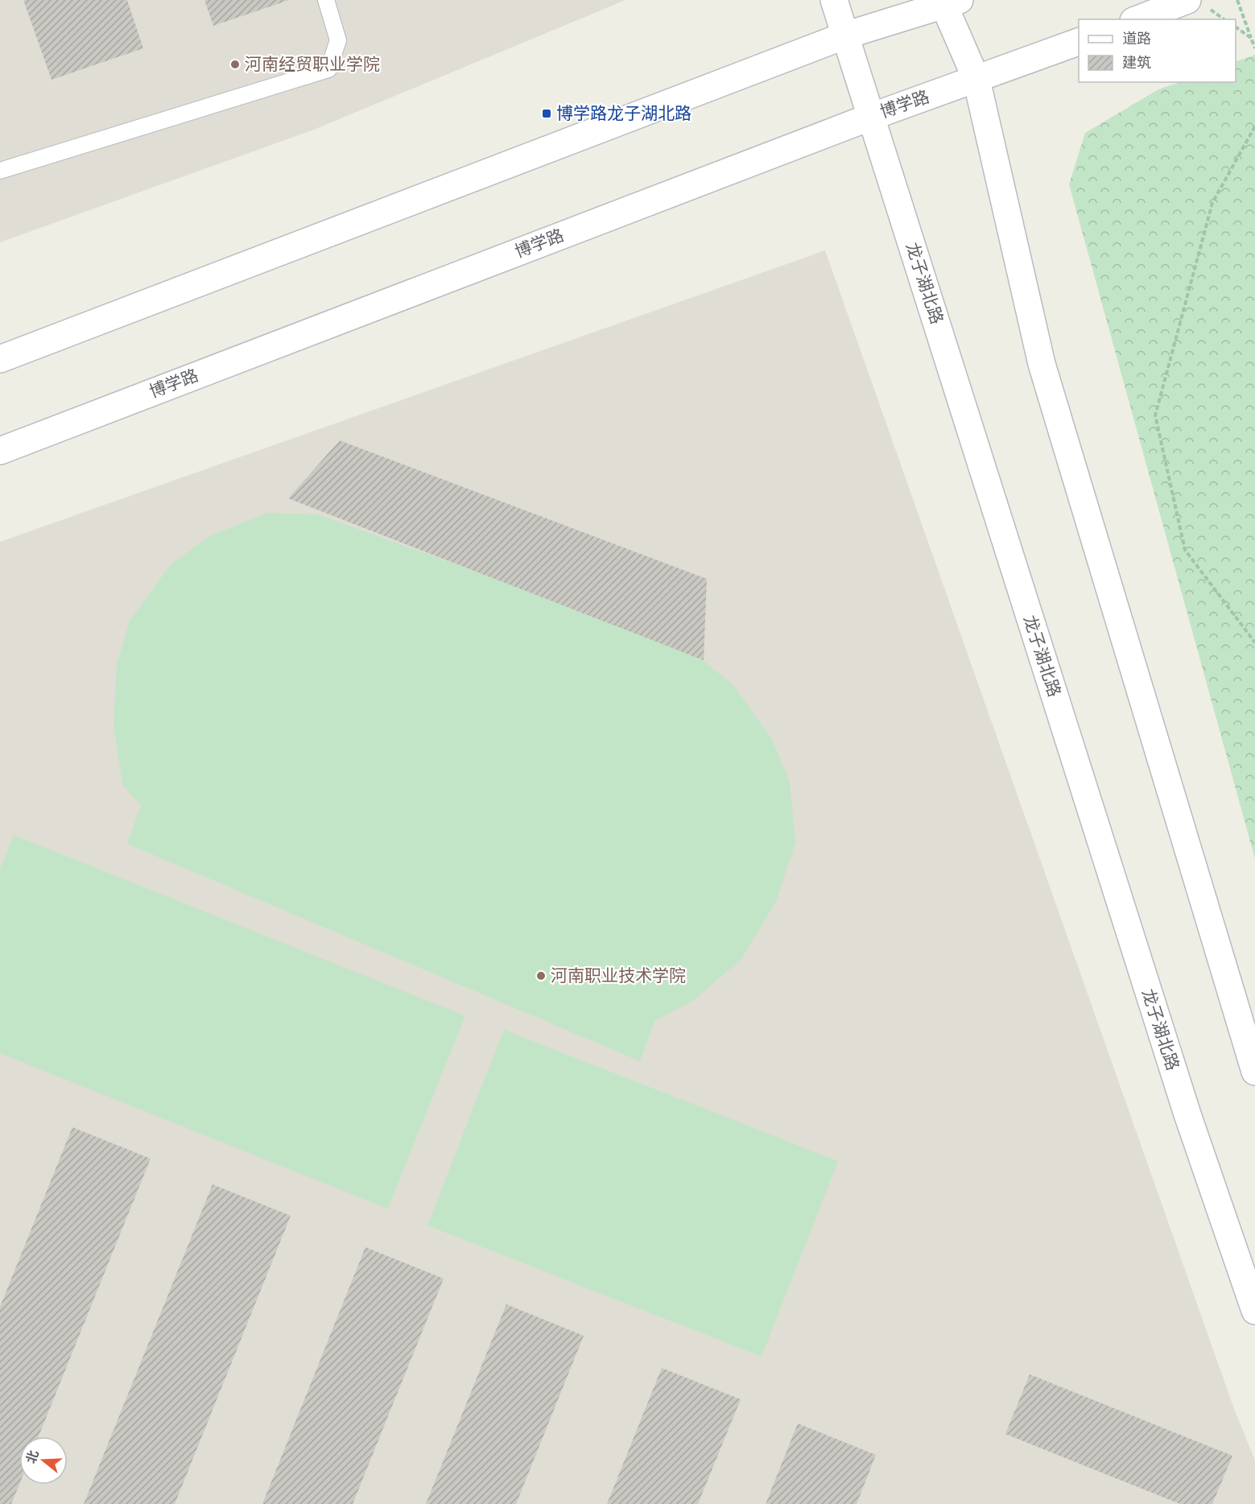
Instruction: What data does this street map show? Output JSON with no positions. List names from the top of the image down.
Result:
{
  "streets": {
    "street": ["博学路", "龙子湖北路"]
  },
  "crossings": [
    ["博学路", "龙子湖北路"]
  ],
  "places": {
    "other": ["河南经贸职业学院", "河南职业技术学院"],
    "transit": ["博学路龙子湖北路"]
  },
  "legend": ["道路", "建筑"],
  "north": "left"
}
